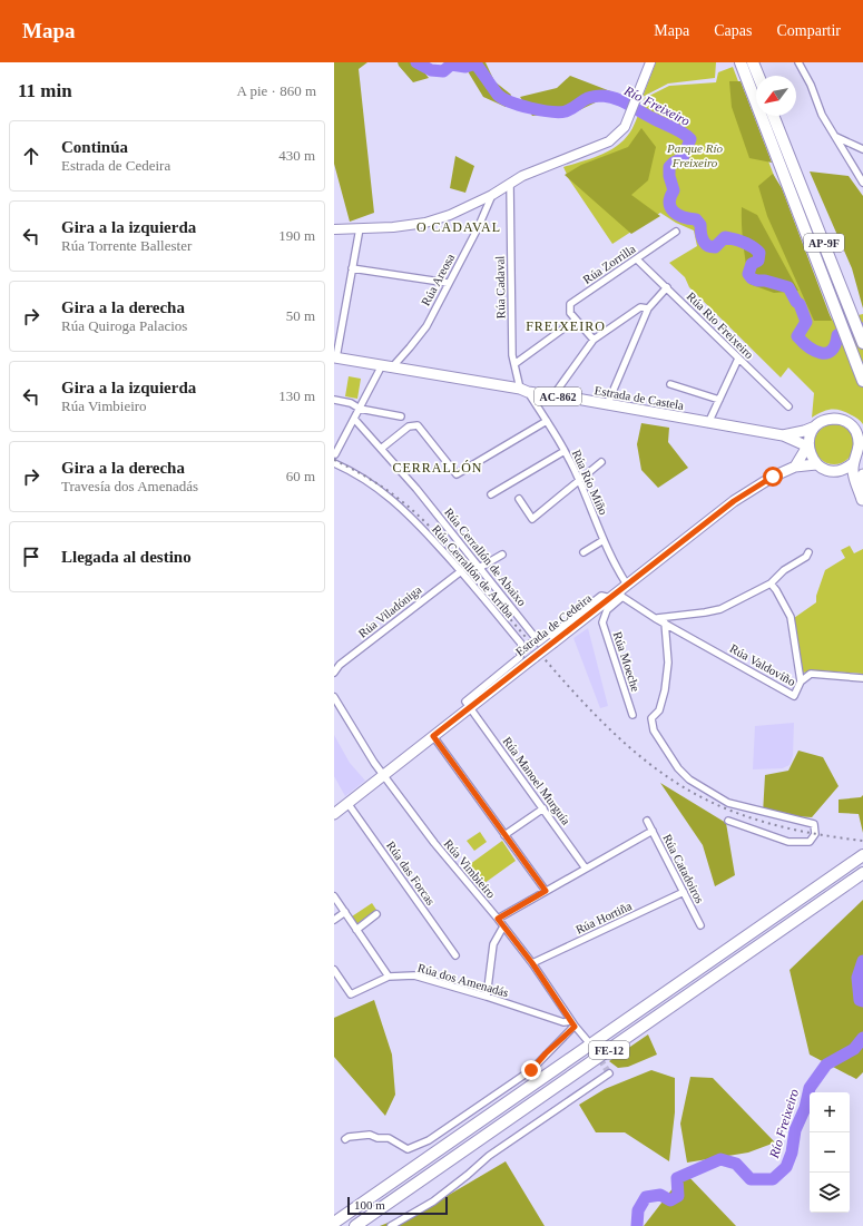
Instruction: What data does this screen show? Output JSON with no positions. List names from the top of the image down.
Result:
{
  "streets": {
    "highway": ["AP-9F", "FE-12"],
    "main road": ["AC-862", "Estrada de Castela", "Estrada de Cedeira"],
    "street": [
      "Rúa Zorrilla",
      "Rúa Areosa",
      "Rúa Cadaval",
      "Rúa Rio Freixeiro",
      "Rúa Río Miño",
      "Rúa Cerrallón de Abaixo",
      "Rúa Cerrallón de Arriba",
      "Rúa Viladóniga",
      "Rúa Moeche",
      "Rúa Valdoviño",
      "Rúa Manoel Murguía",
      "Rúa Vimbieiro",
      "Rúa Catadoiros",
      "Rúa das Forcas",
      "Rúa Hortiña",
      "Rúa dos Amenadás"
    ]
  },
  "crossings": [
    ["Rúa Zorrilla", "Rúa Rio Freixeiro"],
    ["Rúa Areosa", "Estrada de Castela"],
    ["Rúa Areosa", "Rúa Cerrallón de Abaixo"],
    ["Rúa Cadaval", "Estrada de Castela"],
    ["Rúa Cadaval", "Rúa Río Miño"],
    ["AC-862", "Estrada de Castela"],
    ["AC-862", "Estrada de Cedeira"],
    ["Estrada de Castela", "Rúa Río Miño"],
    ["Rúa Río Miño", "Estrada de Cedeira"],
    ["Rúa Cerrallón de Abaixo", "Estrada de Cedeira"],
    ["Rúa Cerrallón de Abaixo", "Rúa Moeche"],
    ["Rúa Cerrallón de Abaixo", "Rúa Valdoviño"],
    ["Rúa Cerrallón de Arriba", "Rúa Viladóniga"],
    ["Rúa Cerrallón de Arriba", "Estrada de Cedeira"],
    ["Rúa Cerrallón de Arriba", "Rúa Manoel Murguía"],
    ["Estrada de Cedeira", "Rúa Moeche"],
    ["Estrada de Cedeira", "Rúa Valdoviño"],
    ["Estrada de Cedeira", "Rúa Manoel Murguía"],
    ["Estrada de Cedeira", "Rúa Vimbieiro"],
    ["Estrada de Cedeira", "Rúa das Forcas"],
    ["Rúa Moeche", "Rúa Valdoviño"],
    ["Rúa Vimbieiro", "Rúa Hortiña"],
    ["Rúa Vimbieiro", "Rúa dos Amenadás"],
    ["Rúa Catadoiros", "Rúa Hortiña"]
  ],
  "districts": ["O CADAVAL", "FREIXEIRO", "CERRALLÓN"],
  "water": ["Río Freixeiro"],
  "parks": ["Parque Río Freixeiro"],
  "scale_bar": "100 m",
  "north": "bottom left",
  "page": {
    "header": "Mapa",
    "nav": ["Mapa", "Capas", "Compartir"],
    "heading": ["11 min", "A pie · 860 m"],
    "list": [
      ["Continúa", "Estrada de Cedeira", "430 m"],
      ["Gira a la izquierda", "Rúa Torrente Ballester", "190 m"],
      ["Gira a la derecha", "Rúa Quiroga Palacios", "50 m"],
      ["Gira a la izquierda", "Rúa Vimbieiro", "130 m"],
      ["Gira a la derecha", "Travesía dos Amenadás", "60 m"],
      "Llegada al destino"
    ],
    "map_buttons": ["+", "−"],
    "scale": "100 m"
  }
}
